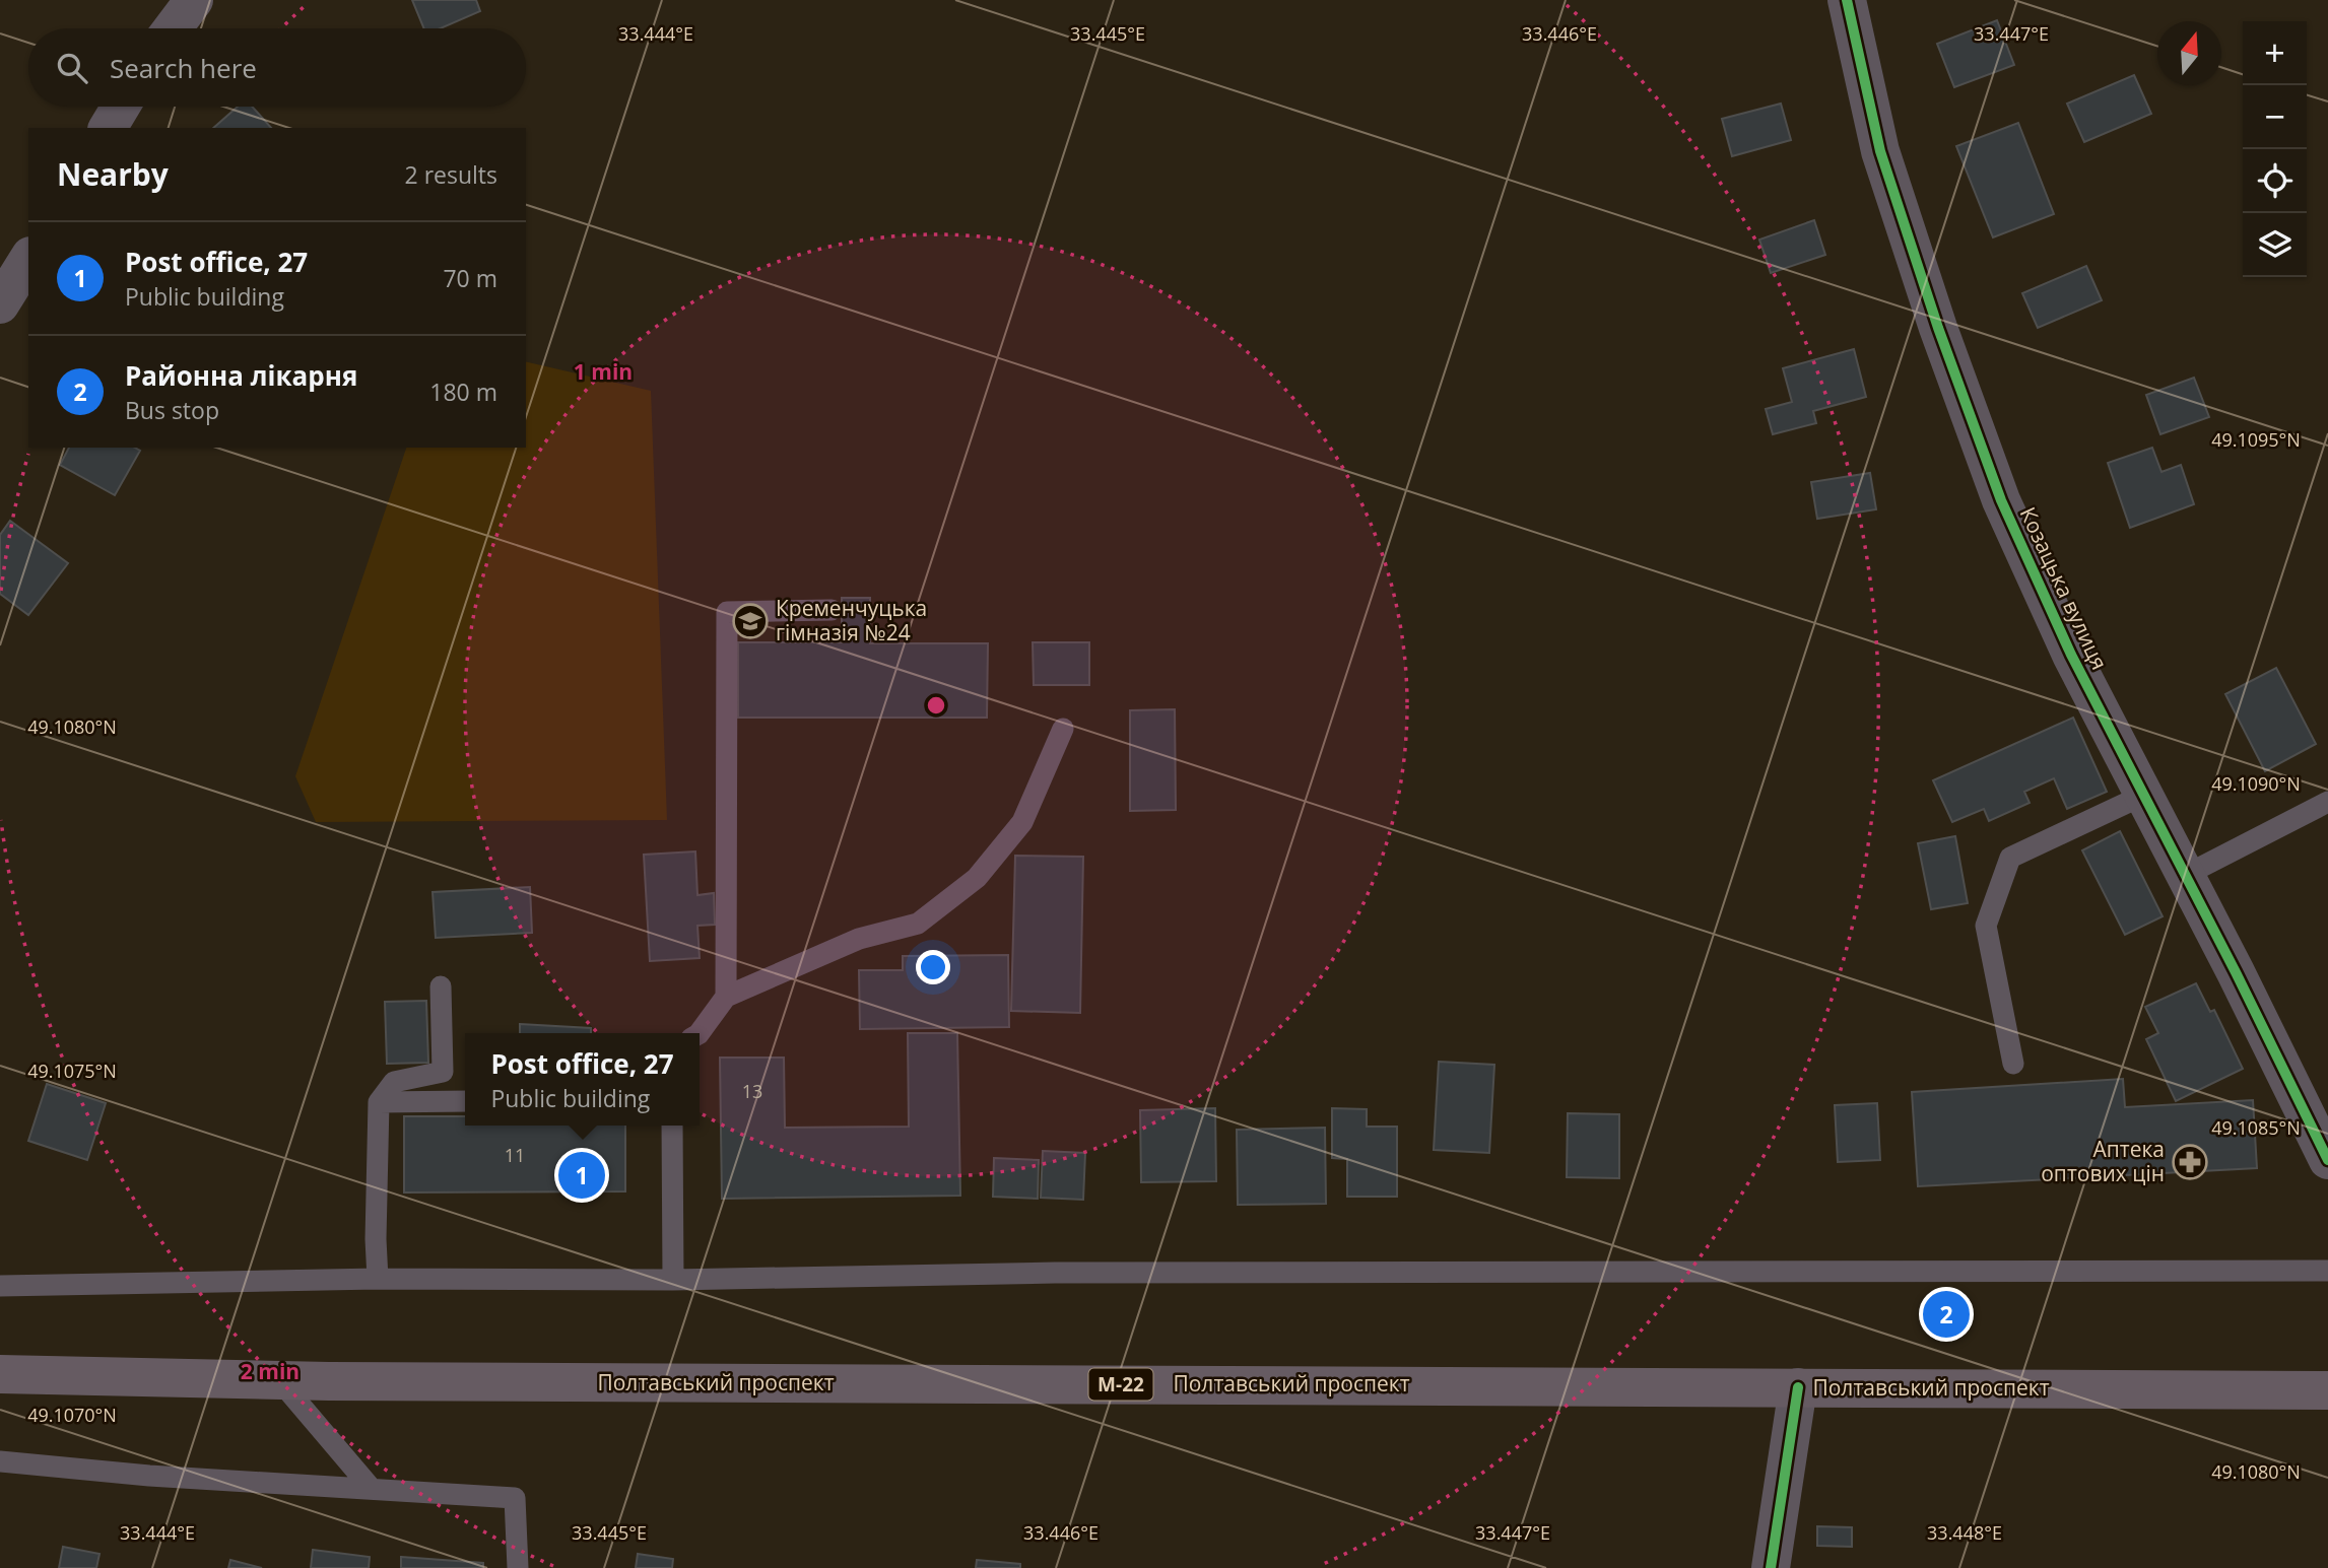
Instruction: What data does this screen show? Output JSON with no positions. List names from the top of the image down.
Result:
{
  "streets": {
    "highway": ["Полтавський проспект", "М-22"],
    "street": ["Козацька вулиця"]
  },
  "places": {
    "school or university": ["Кременчуцька гімназія №24"],
    "pharmacy": ["Аптека оптових цін"]
  },
  "house_numbers": ["13", "11"],
  "north": "top",
  "page": {
    "map_buttons": ["+", "−"],
    "search": "Search here",
    "heading": ["Nearby", "2 results"],
    "list": [
      {
        "mark": "1",
        "name": "Post office, 27",
        "note": "Public building",
        "value": "70 m"
      },
      {
        "mark": "2",
        "name": "Районна лікарня",
        "note": "Bus stop",
        "value": "180 m"
      }
    ],
    "popup": ["Post office, 27", "Public building"],
    "pins": ["1", "2"]
  },
  "coordinates": [
    "33.444°E",
    "33.445°E",
    "33.446°E",
    "33.447°E",
    "49.1095°N",
    "49.1080°N",
    "49.1090°N",
    "49.1075°N",
    "49.1085°N",
    "49.1070°N",
    "33.448°E"
  ],
  "rings": ["1 min", "2 min"]
}
